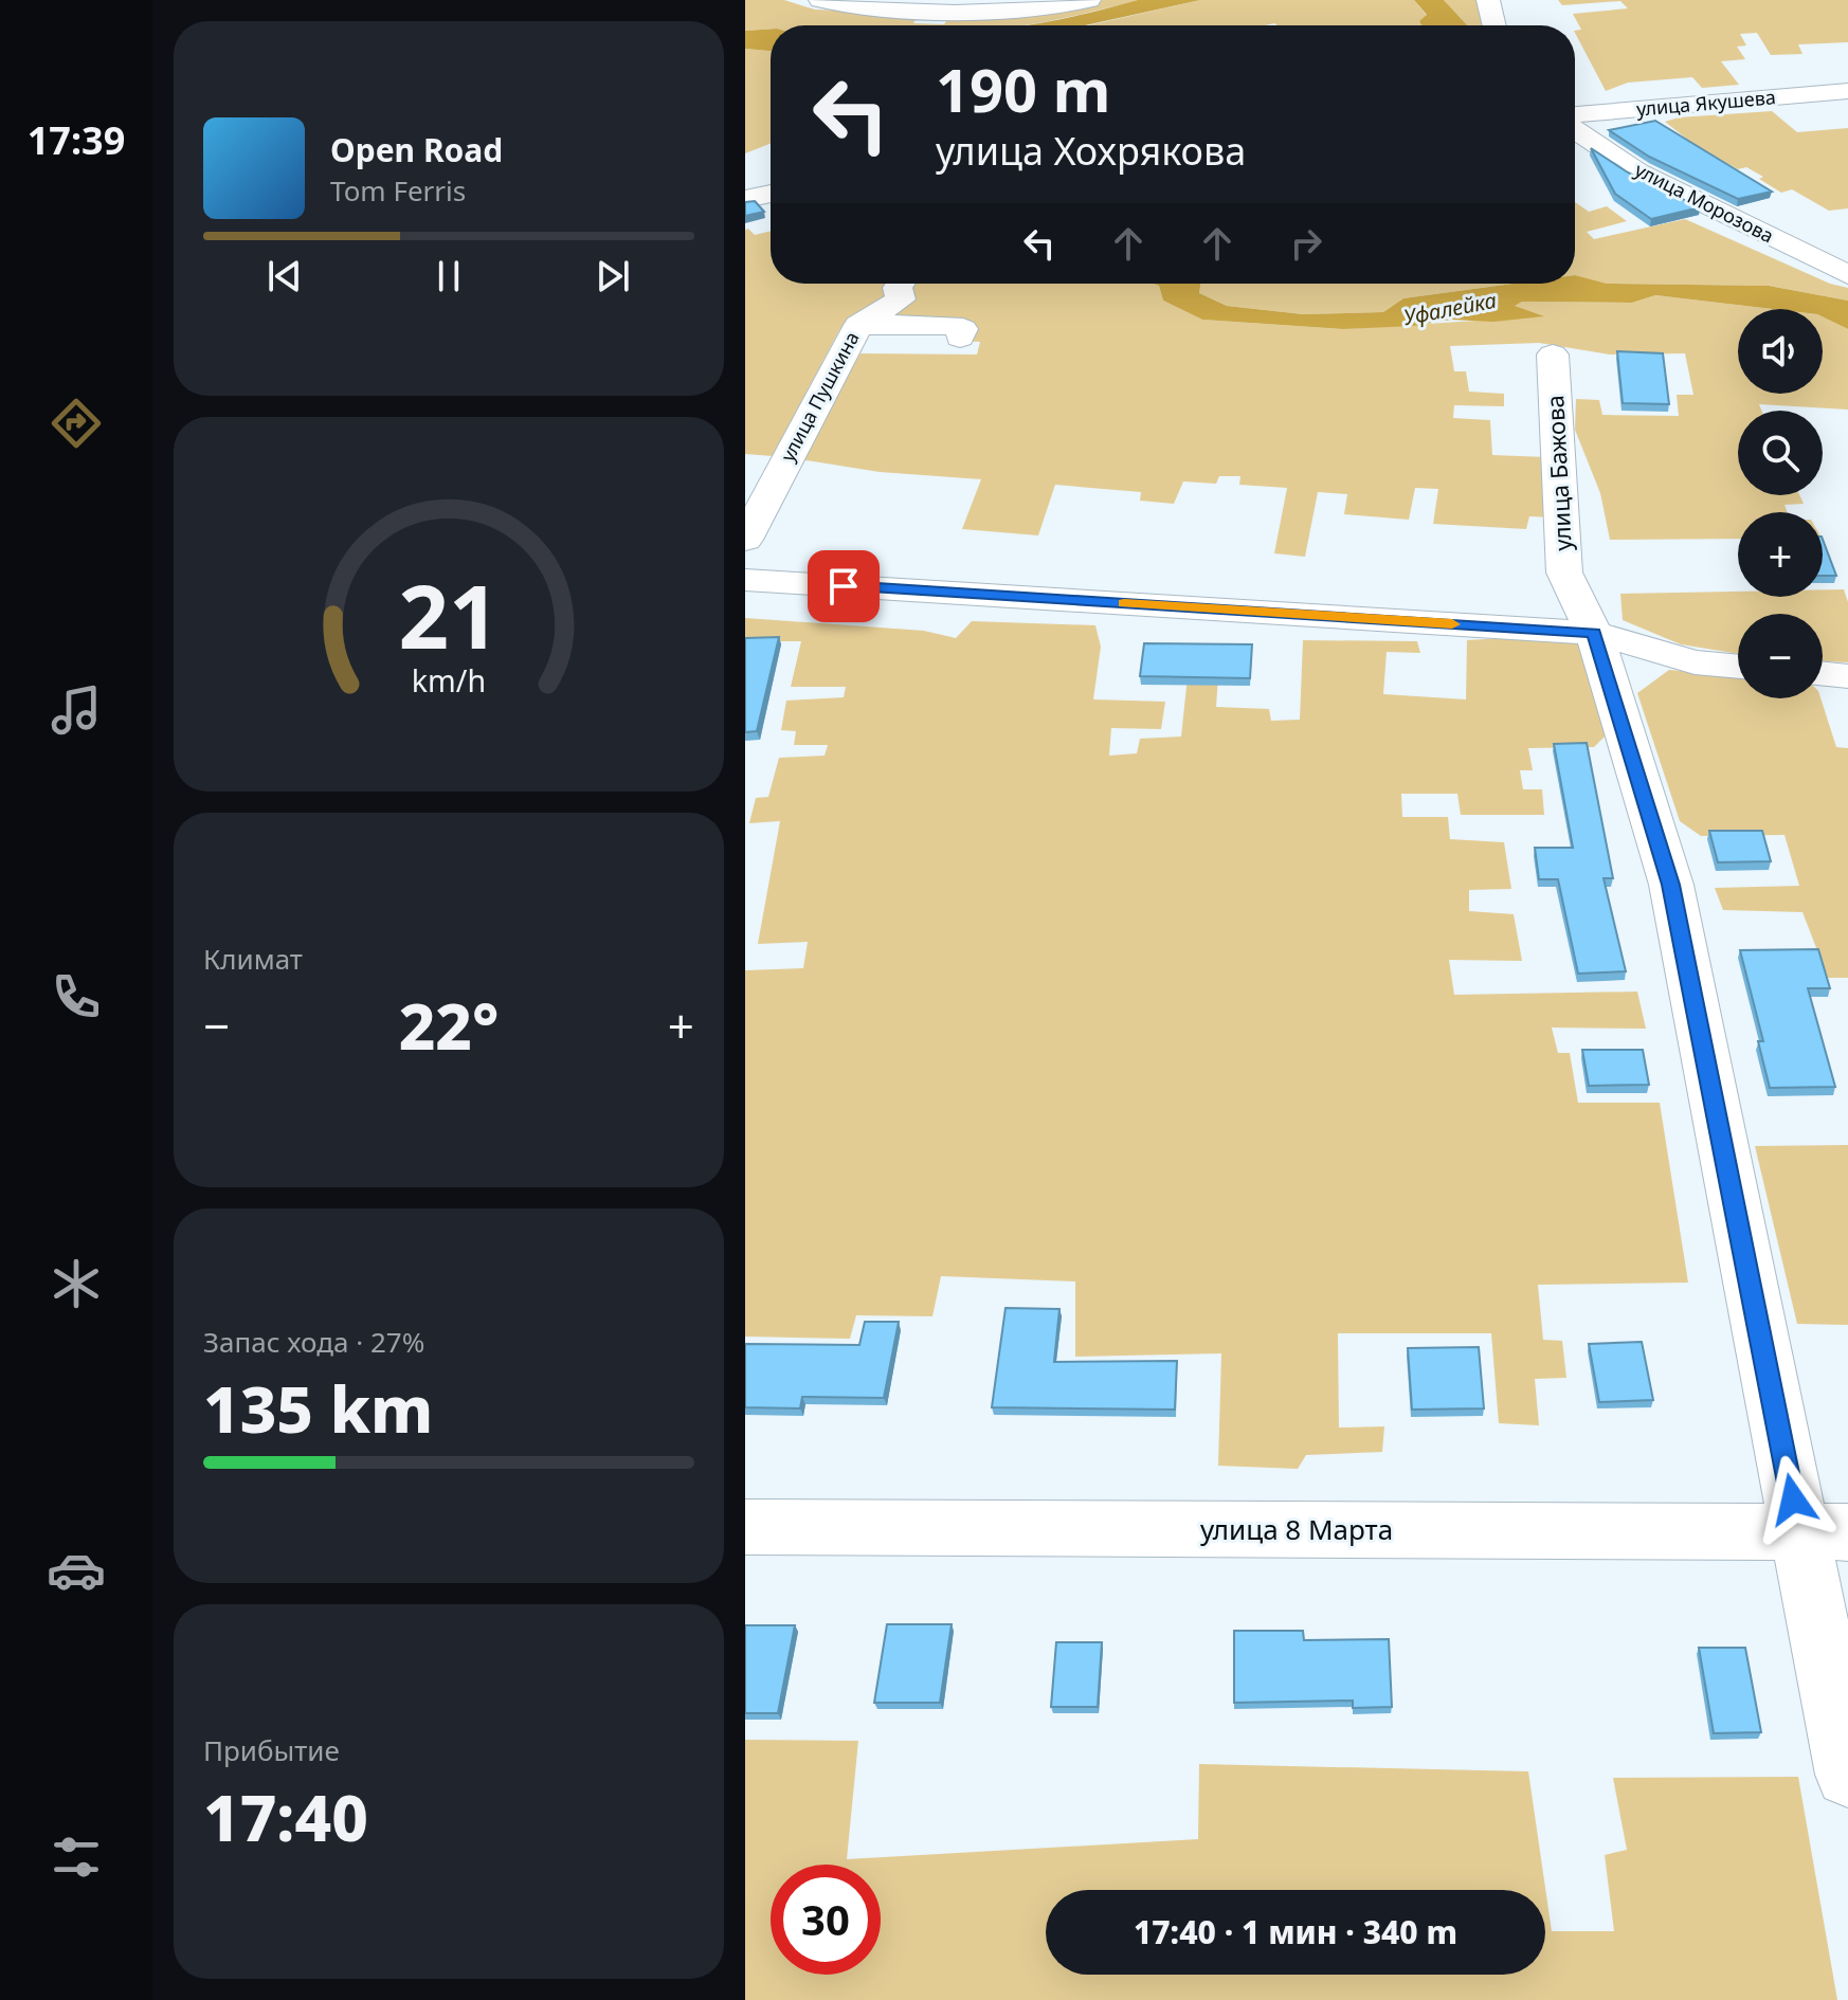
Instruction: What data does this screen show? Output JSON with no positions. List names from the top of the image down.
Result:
{
  "streets": {
    "street": [
      "улица Якушева",
      "улица Морозова",
      "улица Пушкина",
      "улица Бажова",
      "улица 8 Марта"
    ]
  },
  "crossings": [
    ["улица Бажова", "улица 8 Марта"]
  ],
  "water": ["Уфалейка"],
  "page": {
    "tabs": "17:39",
    "turn": ["190 m", "улица Хохрякова"],
    "song": ["Open Road", "Tom Ferris"],
    "map_buttons": ["+", "−"],
    "tile": [
      "Климат",
      ["Запас хода · 27%", "135 km"],
      ["Прибытие", "17:40"]
    ],
    "heat": ["−", "22°", "+"],
    "limit": "30",
    "trip": "17:40 · 1 мин · 340 m",
    "gauge": ["21", "km/h"]
  }
}
